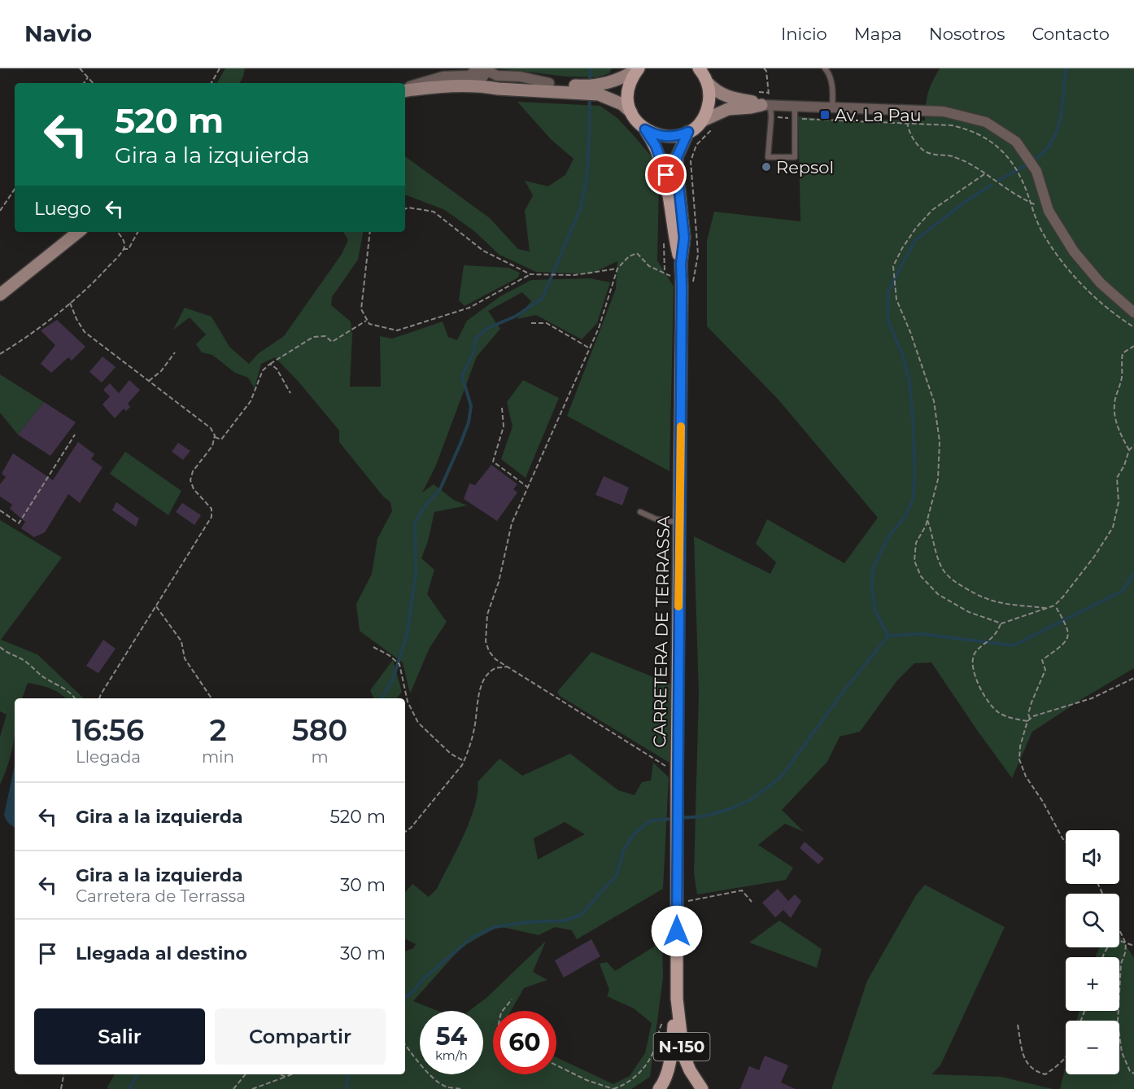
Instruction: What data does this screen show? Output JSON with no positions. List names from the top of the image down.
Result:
{
  "streets": {
    "main road": ["CARRETERA DE TERRASSA", "N-150"]
  },
  "crossings": [
    ["CARRETERA DE TERRASSA", "N-150"]
  ],
  "places": {
    "transit": ["Av. La Pau"],
    "other": ["Repsol"]
  },
  "page": {
    "header": "Navio",
    "nav": [
      "Inicio",
      "Mapa",
      "Nosotros",
      "Contacto"
    ],
    "turn": ["520 m", "Gira a la izquierda"],
    "then": "Luego",
    "eta": [
      "16:56",
      "Llegada",
      "2",
      "min",
      "580",
      "m"
    ],
    "list": [
      {
        "name": "Gira a la izquierda",
        "value": "520 m"
      },
      {
        "name": "Gira a la izquierda",
        "note": "Carretera de Terrassa",
        "value": "30 m"
      },
      {
        "name": "Llegada al destino",
        "value": "30 m"
      }
    ],
    "map_buttons": ["+", "−"],
    "buttons": ["Salir", "Compartir"],
    "speed": "54 km/h",
    "limit": "60"
  }
}
